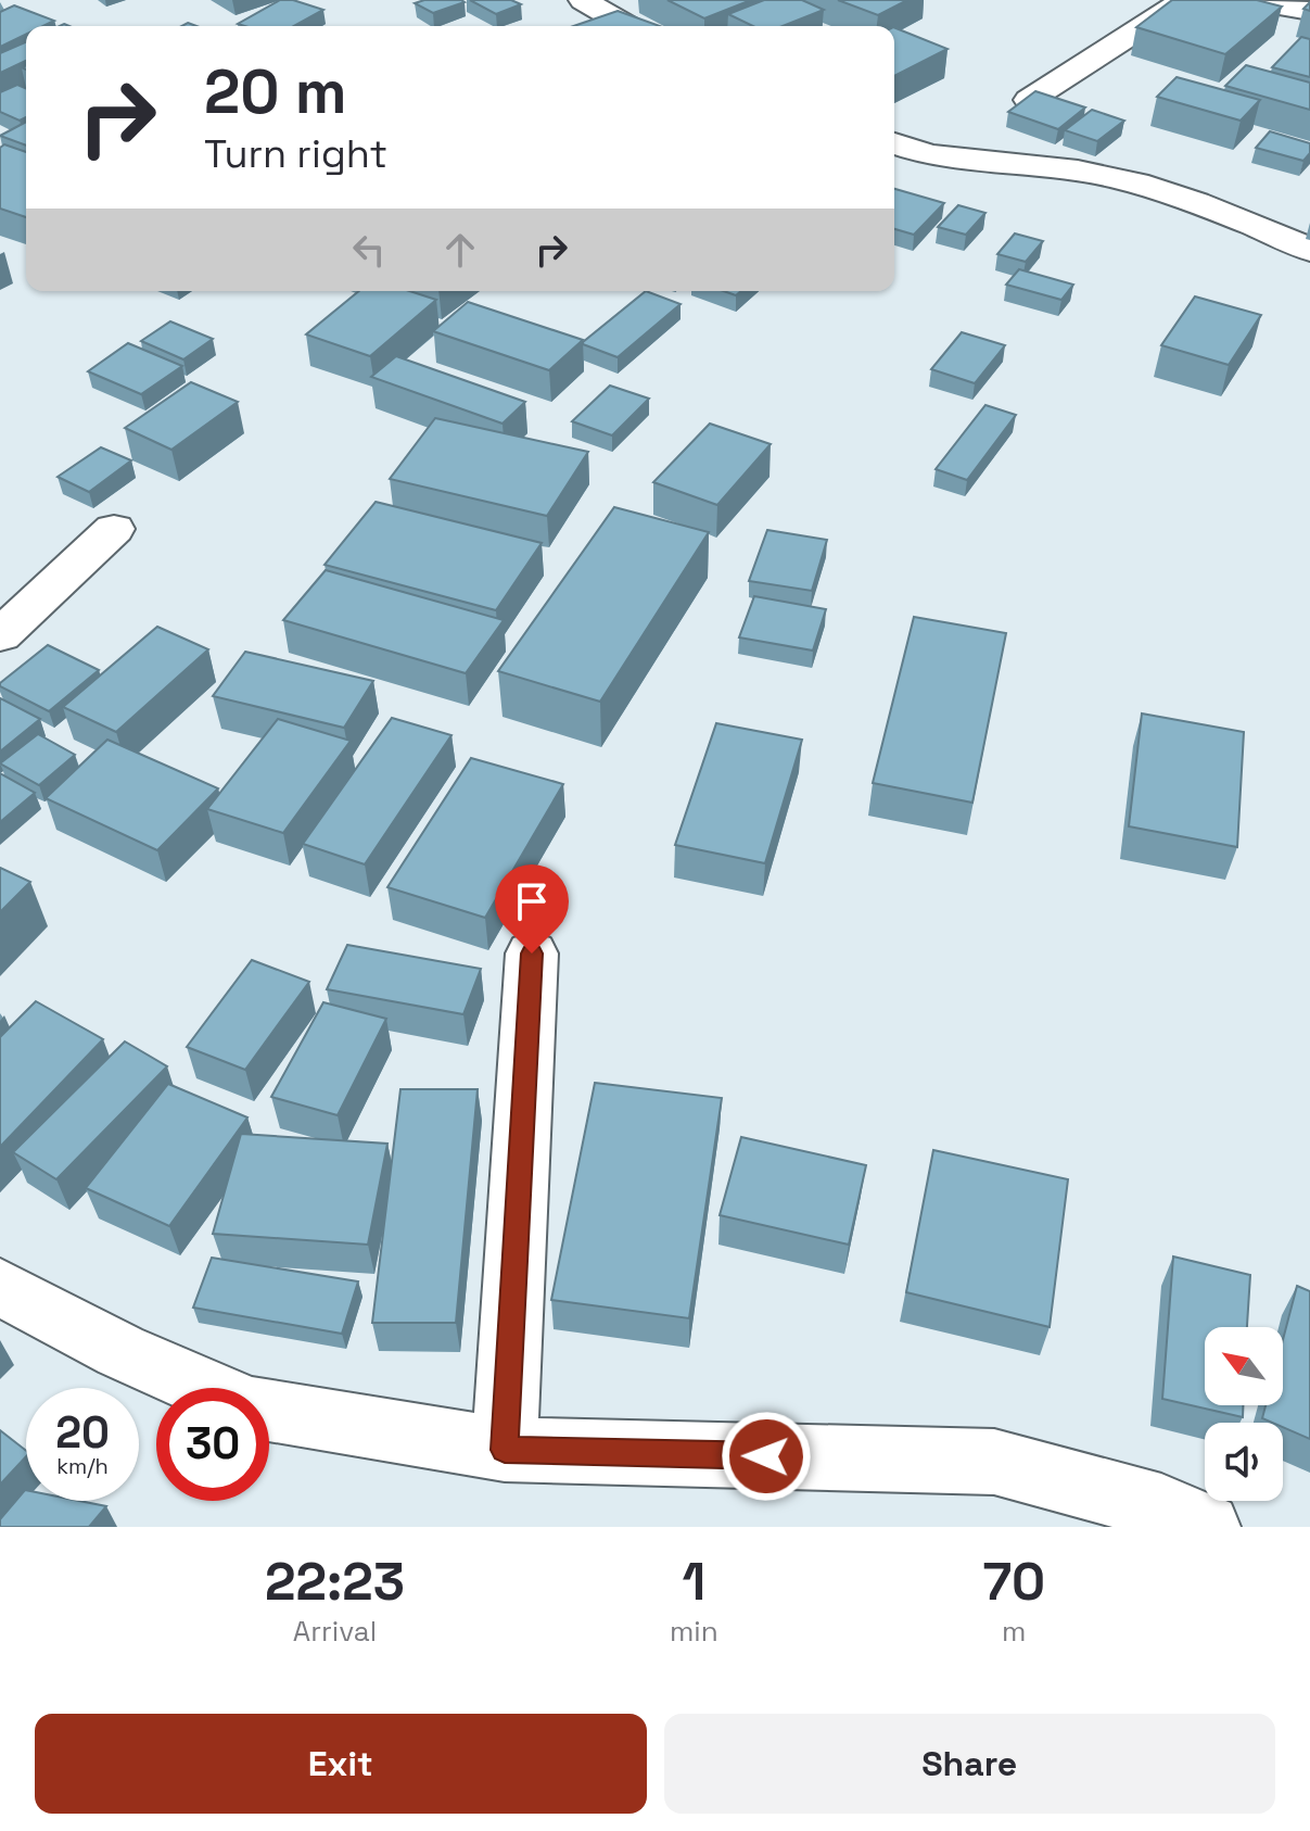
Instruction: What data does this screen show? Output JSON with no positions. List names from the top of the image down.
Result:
{
  "north": "top left",
  "page": {
    "turn": ["20 m", "Turn right"],
    "speed": "20 km/h",
    "limit": "30",
    "eta": [
      "22:23",
      "Arrival",
      "1",
      "min",
      "70",
      "m"
    ],
    "buttons": ["Exit", "Share"]
  }
}
